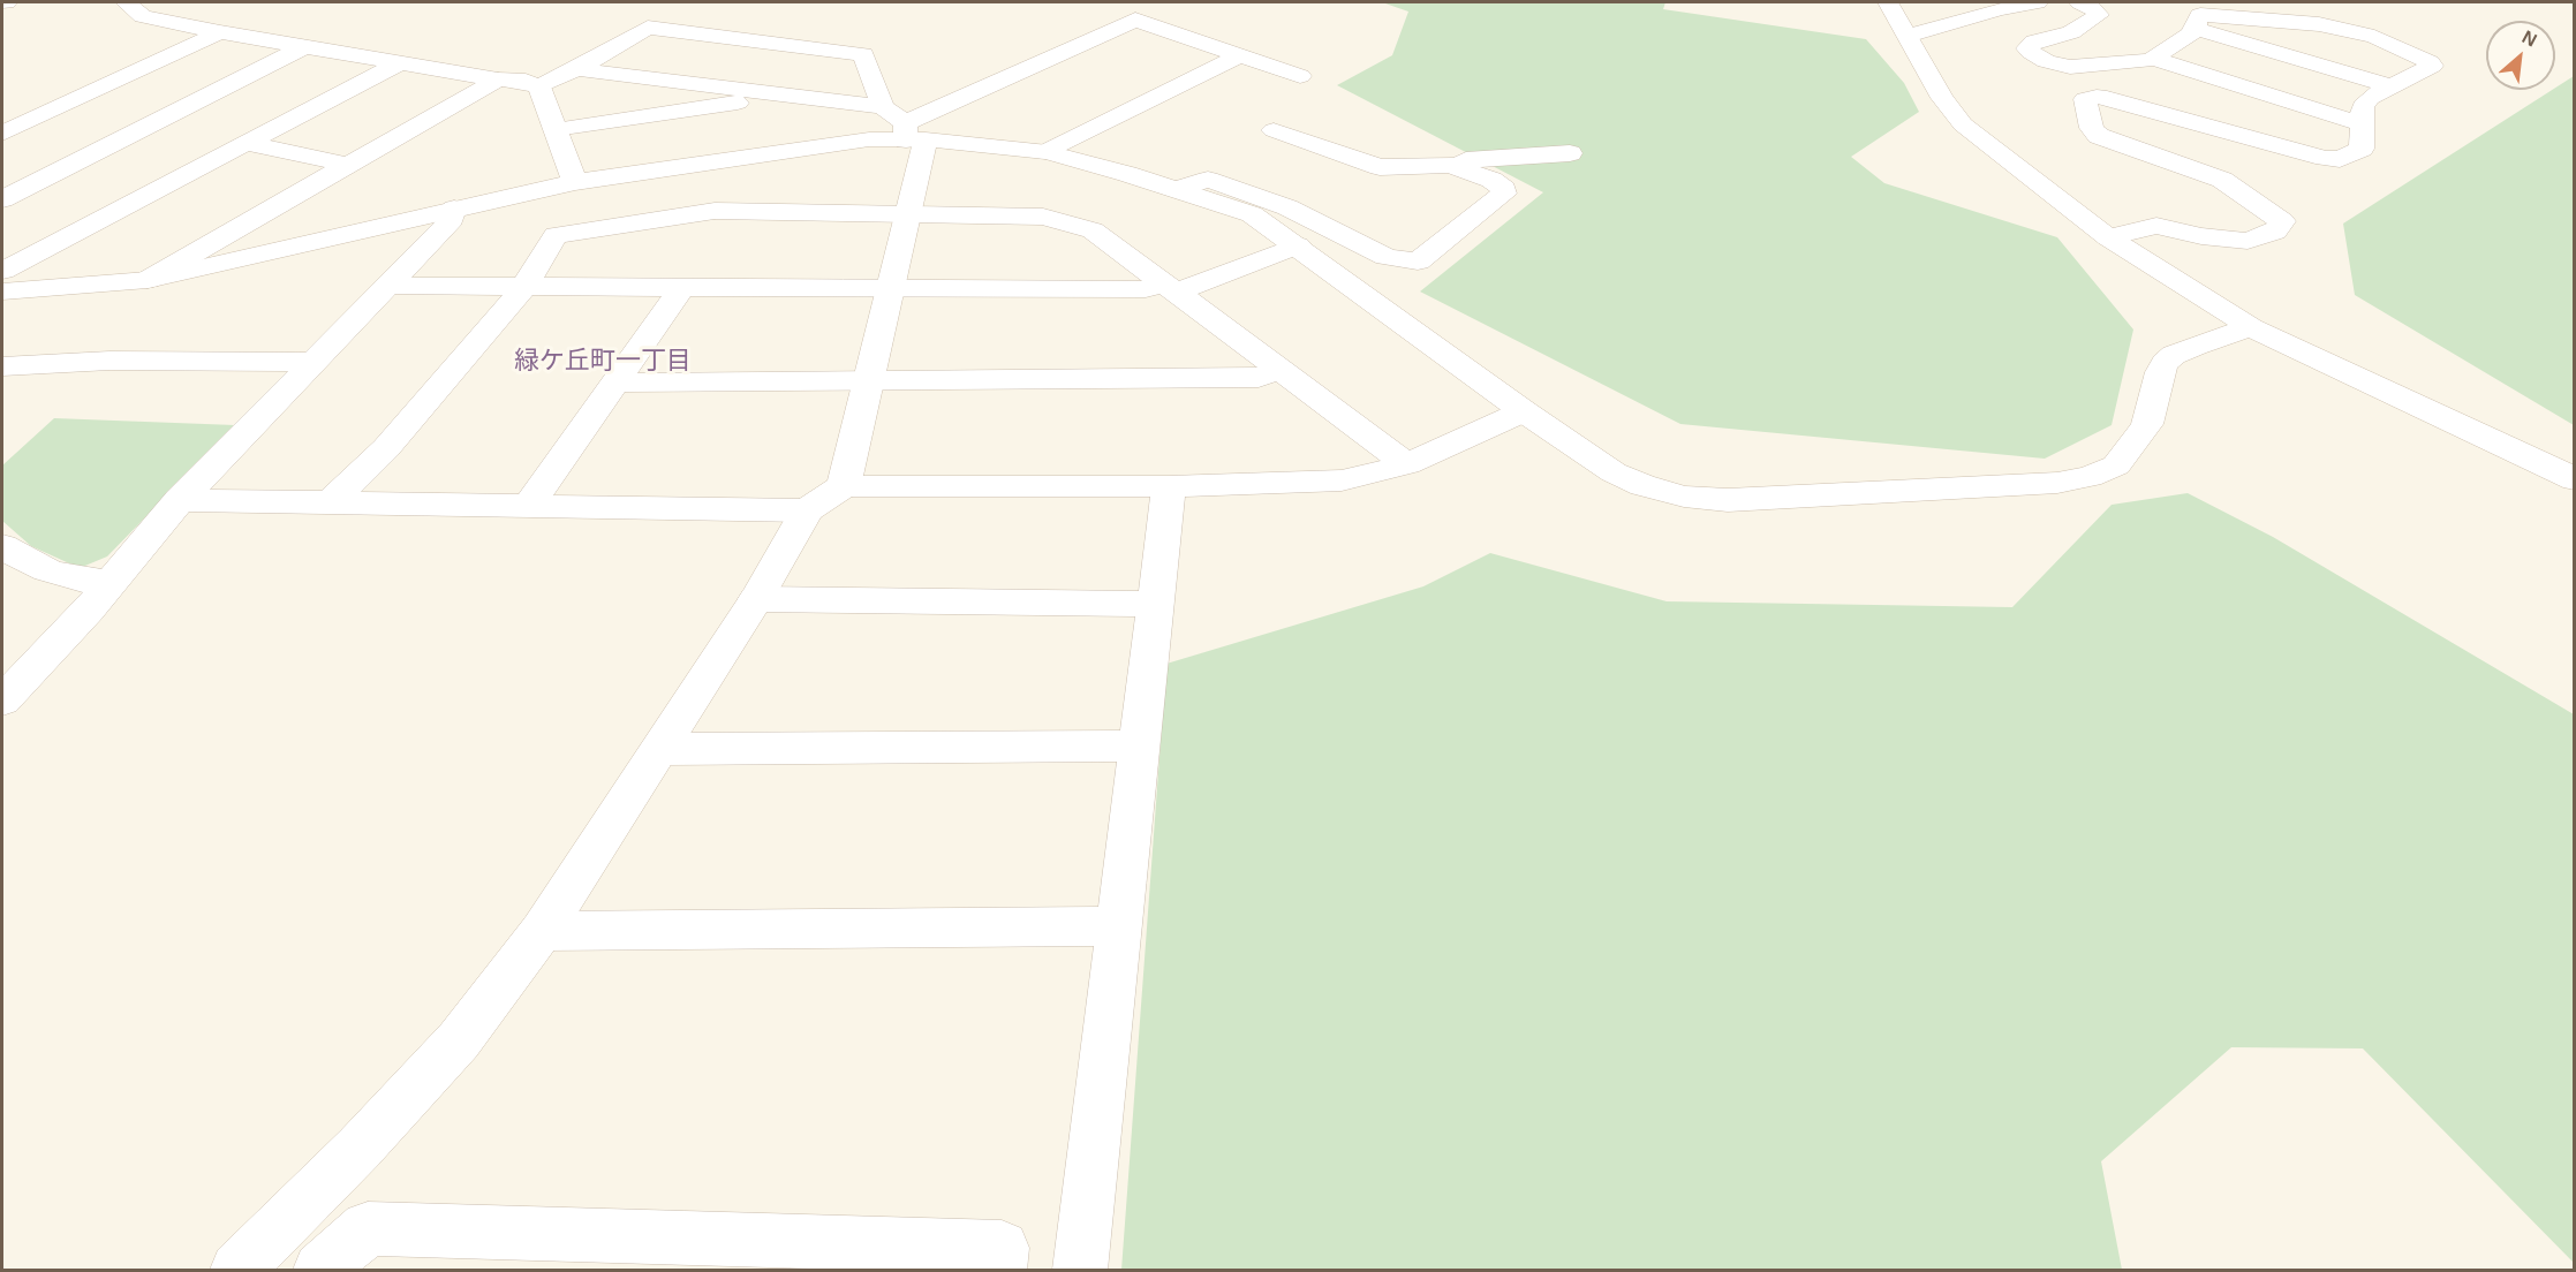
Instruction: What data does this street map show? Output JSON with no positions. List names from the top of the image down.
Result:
{
  "districts": ["緑ケ丘町一丁目"],
  "north": "top right"
}
